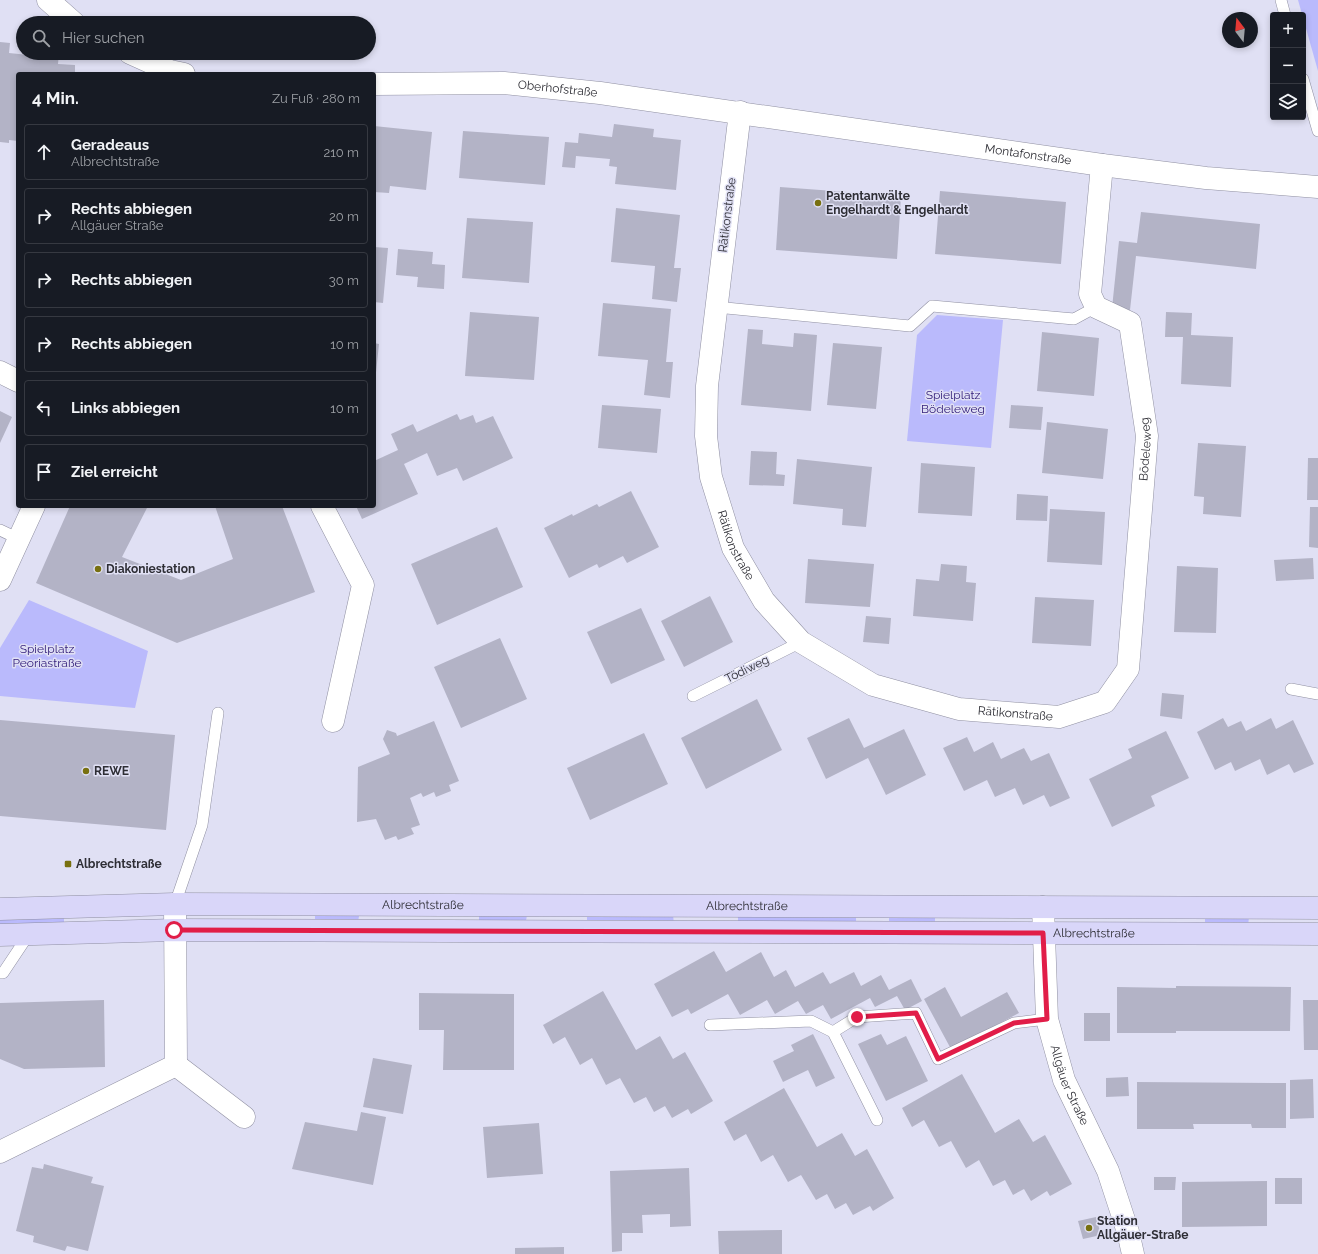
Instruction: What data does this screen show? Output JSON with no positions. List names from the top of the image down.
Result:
{
  "streets": {
    "main road": ["Albrechtstraße"],
    "street": [
      "Oberhofstraße",
      "Montafonstraße",
      "Rätikonstraße",
      "Bödeleweg",
      "Allgäuer Straße"
    ],
    "lane": ["Tödiweg"]
  },
  "crossings": [
    ["Oberhofstraße", "Montafonstraße"],
    ["Oberhofstraße", "Rätikonstraße"],
    ["Montafonstraße", "Rätikonstraße"],
    ["Rätikonstraße", "Bödeleweg"],
    ["Rätikonstraße", "Tödiweg"],
    ["Albrechtstraße", "Allgäuer Straße"]
  ],
  "parks": ["Spielplatz Bödeleweg", "Spielplatz Peoriastraße"],
  "places": {
    "other": [
      "Patentanwälte Engelhardt & Engelhardt",
      "Diakoniestation",
      "REWE",
      "Station Allgäuer-Straße"
    ],
    "transit": ["Albrechtstraße"]
  },
  "north": "top",
  "page": {
    "map_buttons": ["+", "−"],
    "search": "Hier suchen",
    "heading": ["4 Min.", "Zu Fuß · 280 m"],
    "list": [
      ["Geradeaus", "Albrechtstraße", "210 m"],
      ["Rechts abbiegen", "Allgäuer Straße", "20 m"],
      ["Rechts abbiegen", "30 m"],
      ["Rechts abbiegen", "10 m"],
      ["Links abbiegen", "10 m"],
      "Ziel erreicht"
    ]
  }
}
